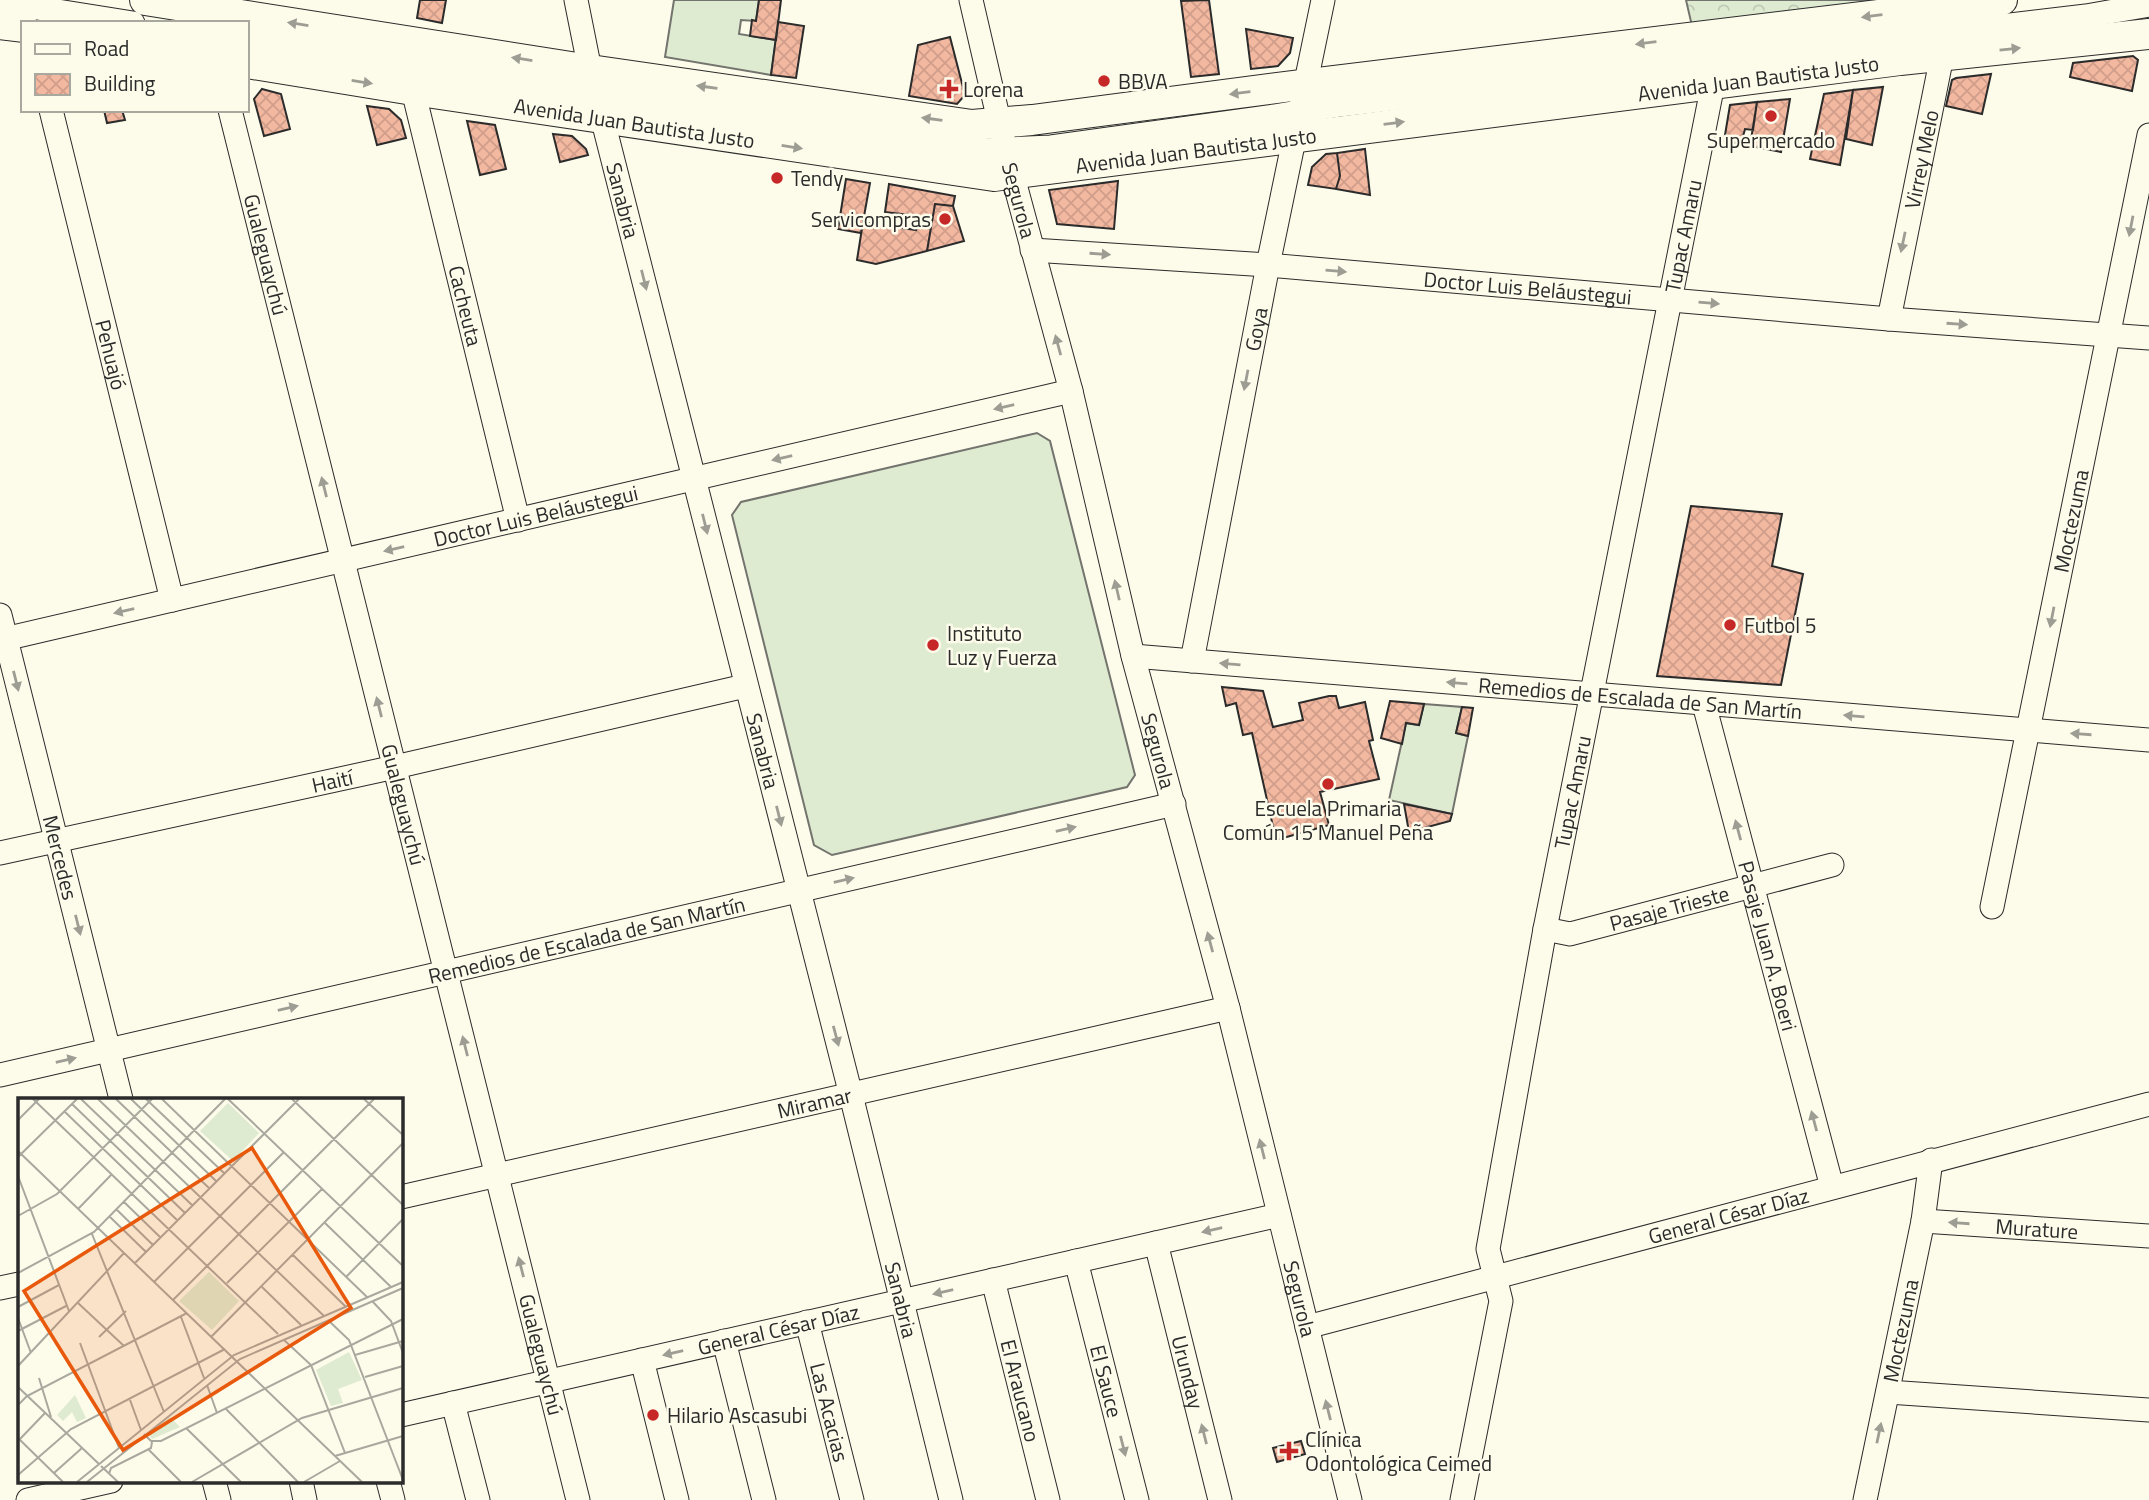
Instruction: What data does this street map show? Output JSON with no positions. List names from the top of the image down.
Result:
{
  "streets": {
    "main road": ["Avenida Juan Bautista Justo"],
    "street": [
      "Virrey Melo",
      "Sanabria",
      "Segurola",
      "Tupac Amaru",
      "Gualeguaychú",
      "Doctor Luis Beláustegui",
      "Cacheuta",
      "Goya",
      "Pehuajó",
      "Moctezuma",
      "Remedios de Escalada de San Martín",
      "Haití",
      "Mercedes",
      "Pasaje Trieste",
      "Pasaje Juan A. Boeri",
      "Miramar",
      "General César Díaz",
      "Murature",
      "Urunday",
      "El Sauce",
      "El Araucano",
      "Las Acacias"
    ]
  },
  "crossings": [
    ["Avenida Juan Bautista Justo", "Virrey Melo"],
    ["Avenida Juan Bautista Justo", "Sanabria"],
    ["Avenida Juan Bautista Justo", "Segurola"],
    ["Avenida Juan Bautista Justo", "Tupac Amaru"],
    ["Avenida Juan Bautista Justo", "Cacheuta"],
    ["Avenida Juan Bautista Justo", "Goya"],
    ["Virrey Melo", "Doctor Luis Beláustegui"],
    ["Sanabria", "Doctor Luis Beláustegui"],
    ["Sanabria", "Remedios de Escalada de San Martín"],
    ["Sanabria", "Haití"],
    ["Sanabria", "Miramar"],
    ["Sanabria", "General César Díaz"],
    ["Segurola", "Doctor Luis Beláustegui"],
    ["Segurola", "Remedios de Escalada de San Martín"],
    ["Segurola", "Miramar"],
    ["Segurola", "General César Díaz"],
    ["Tupac Amaru", "Doctor Luis Beláustegui"],
    ["Tupac Amaru", "Remedios de Escalada de San Martín"],
    ["Tupac Amaru", "Pasaje Trieste"],
    ["Tupac Amaru", "General César Díaz"],
    ["Gualeguaychú", "Doctor Luis Beláustegui"],
    ["Gualeguaychú", "Remedios de Escalada de San Martín"],
    ["Gualeguaychú", "Haití"],
    ["Gualeguaychú", "Miramar"],
    ["Gualeguaychú", "General César Díaz"],
    ["Doctor Luis Beláustegui", "Cacheuta"],
    ["Doctor Luis Beláustegui", "Goya"],
    ["Doctor Luis Beláustegui", "Pehuajó"],
    ["Doctor Luis Beláustegui", "Moctezuma"],
    ["Doctor Luis Beláustegui", "Mercedes"],
    ["Goya", "Remedios de Escalada de San Martín"],
    ["Moctezuma", "Remedios de Escalada de San Martín"],
    ["Moctezuma", "General César Díaz"],
    ["Moctezuma", "Murature"],
    ["Remedios de Escalada de San Martín", "Mercedes"],
    ["Remedios de Escalada de San Martín", "Pasaje Juan A. Boeri"],
    ["Haití", "Mercedes"],
    ["Pasaje Trieste", "Pasaje Juan A. Boeri"],
    ["Pasaje Juan A. Boeri", "General César Díaz"],
    ["General César Díaz", "Urunday"],
    ["General César Díaz", "El Sauce"],
    ["General César Díaz", "El Araucano"],
    ["General César Díaz", "Las Acacias"]
  ],
  "one_way": [
    "Virrey Melo",
    "Sanabria",
    "Segurola",
    "Gualeguaychú",
    "Goya",
    "Mercedes",
    "Pasaje Juan A. Boeri",
    "Urunday",
    "El Sauce"
  ],
  "places": {
    "other": [
      "BBVA",
      "Supermercado",
      "Tendy",
      "Servicompras",
      "Futbol 5",
      "Instituto Luz y Fuerza",
      "Escuela Primaria Común 15 Manuel Peña",
      "Hilario Ascasubi"
    ],
    "health": ["Lorena", "Clínica Odontológica Ceimed"]
  },
  "legend": ["Road", "Building"]
}
